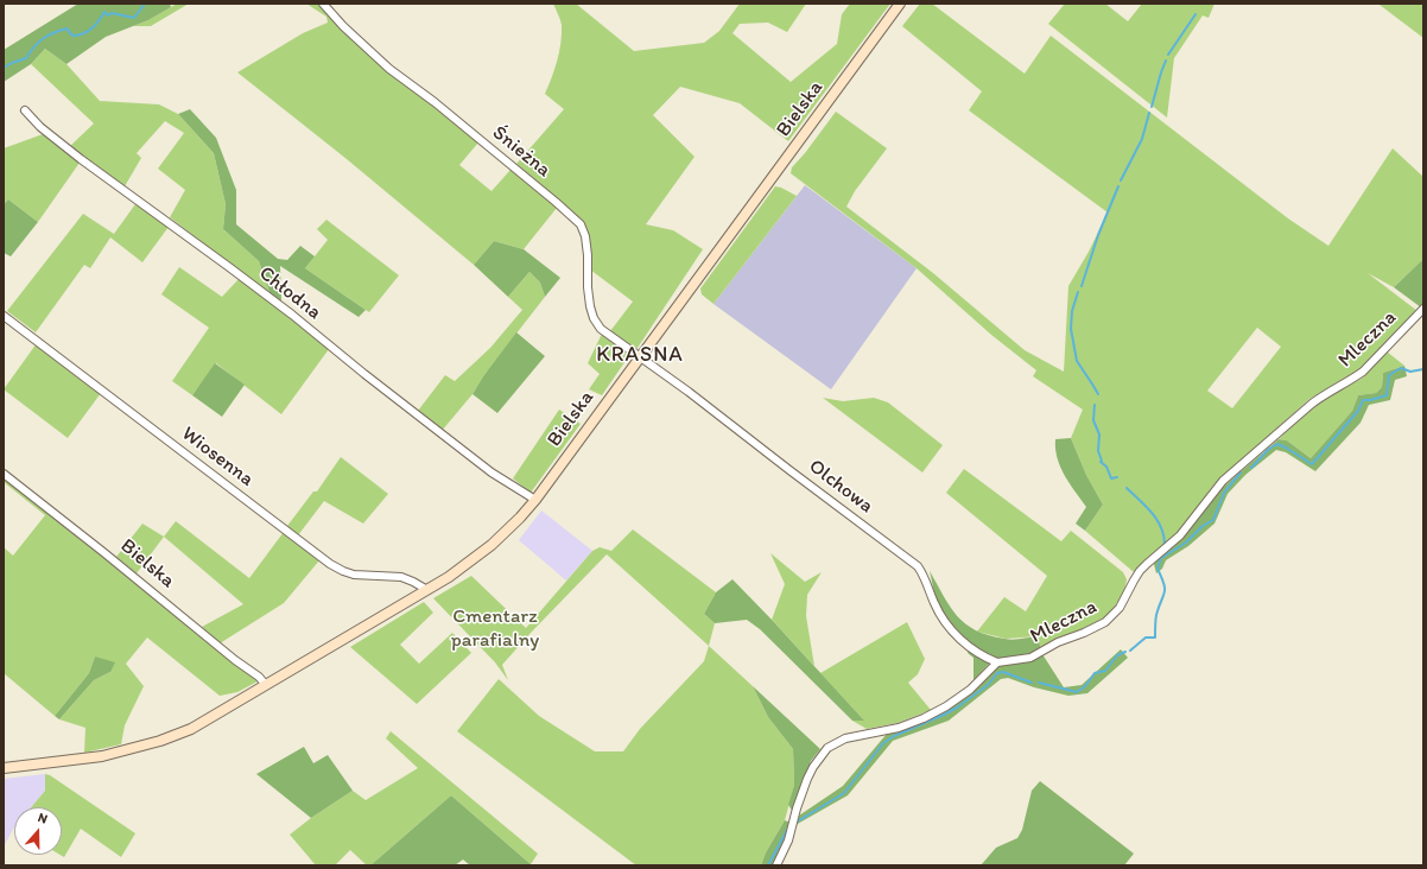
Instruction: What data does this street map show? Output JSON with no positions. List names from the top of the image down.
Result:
{
  "streets": {
    "street": [
      "Bielska",
      "Śnieżna",
      "Chłodna",
      "Mleczna",
      "Wiosenna",
      "Olchowa"
    ]
  },
  "crossings": [
    ["Bielska", "Śnieżna"],
    ["Bielska", "Chłodna"],
    ["Bielska", "Wiosenna"],
    ["Bielska", "Olchowa"],
    ["Śnieżna", "Olchowa"],
    ["Mleczna", "Olchowa"]
  ],
  "districts": ["KRASNA"],
  "parks": ["Cmentarz parafialny"],
  "north": "top"
}
